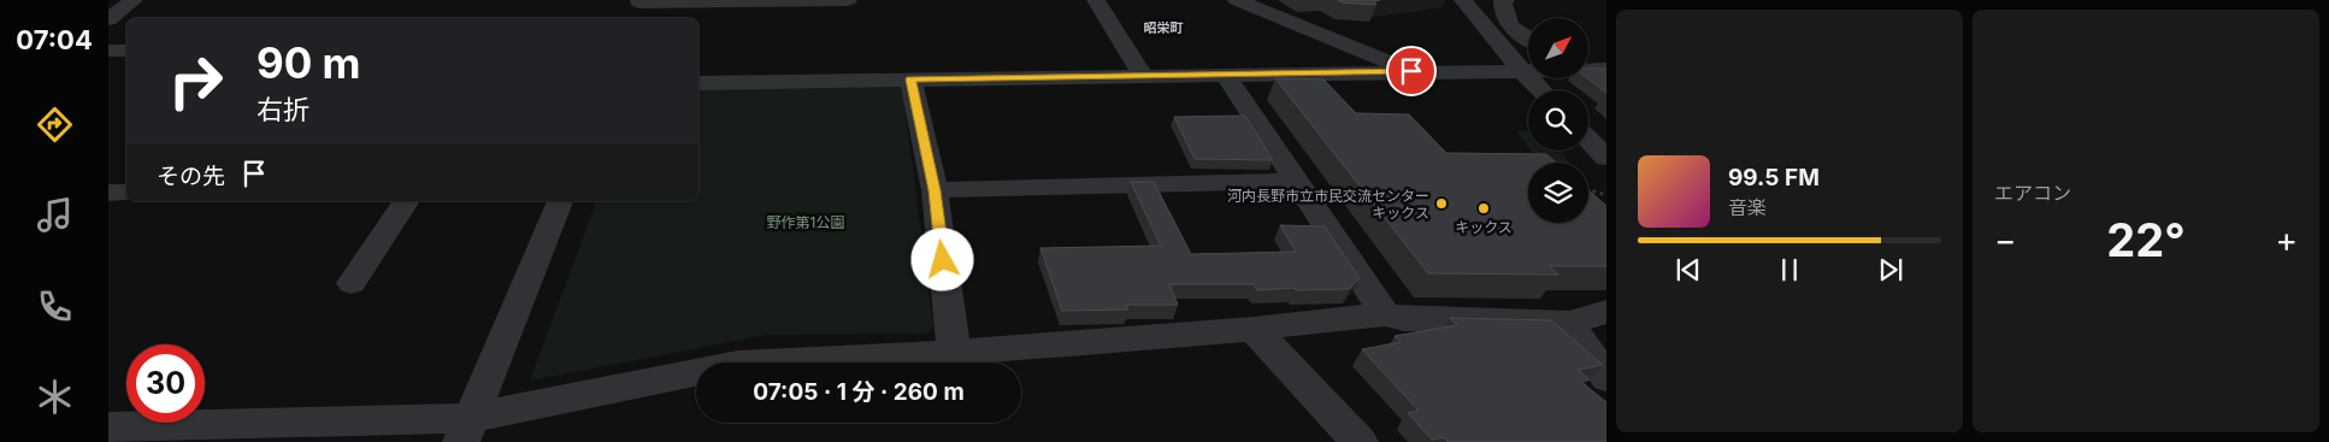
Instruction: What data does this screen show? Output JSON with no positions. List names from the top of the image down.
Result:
{
  "districts": ["昭栄町"],
  "parks": ["野作第1公園"],
  "places": ["河内長野市立市民交流センター キックス", "キックス"],
  "north": "top right",
  "page": {
    "tabs": "07:04",
    "tile": "エアコン",
    "turn": ["90 m", "右折"],
    "then": "その先",
    "song": ["99.5 FM", "音楽"],
    "heat": ["−", "22°", "+"],
    "limit": "30",
    "trip": "07:05 · 1 分 · 260 m"
  }
}
